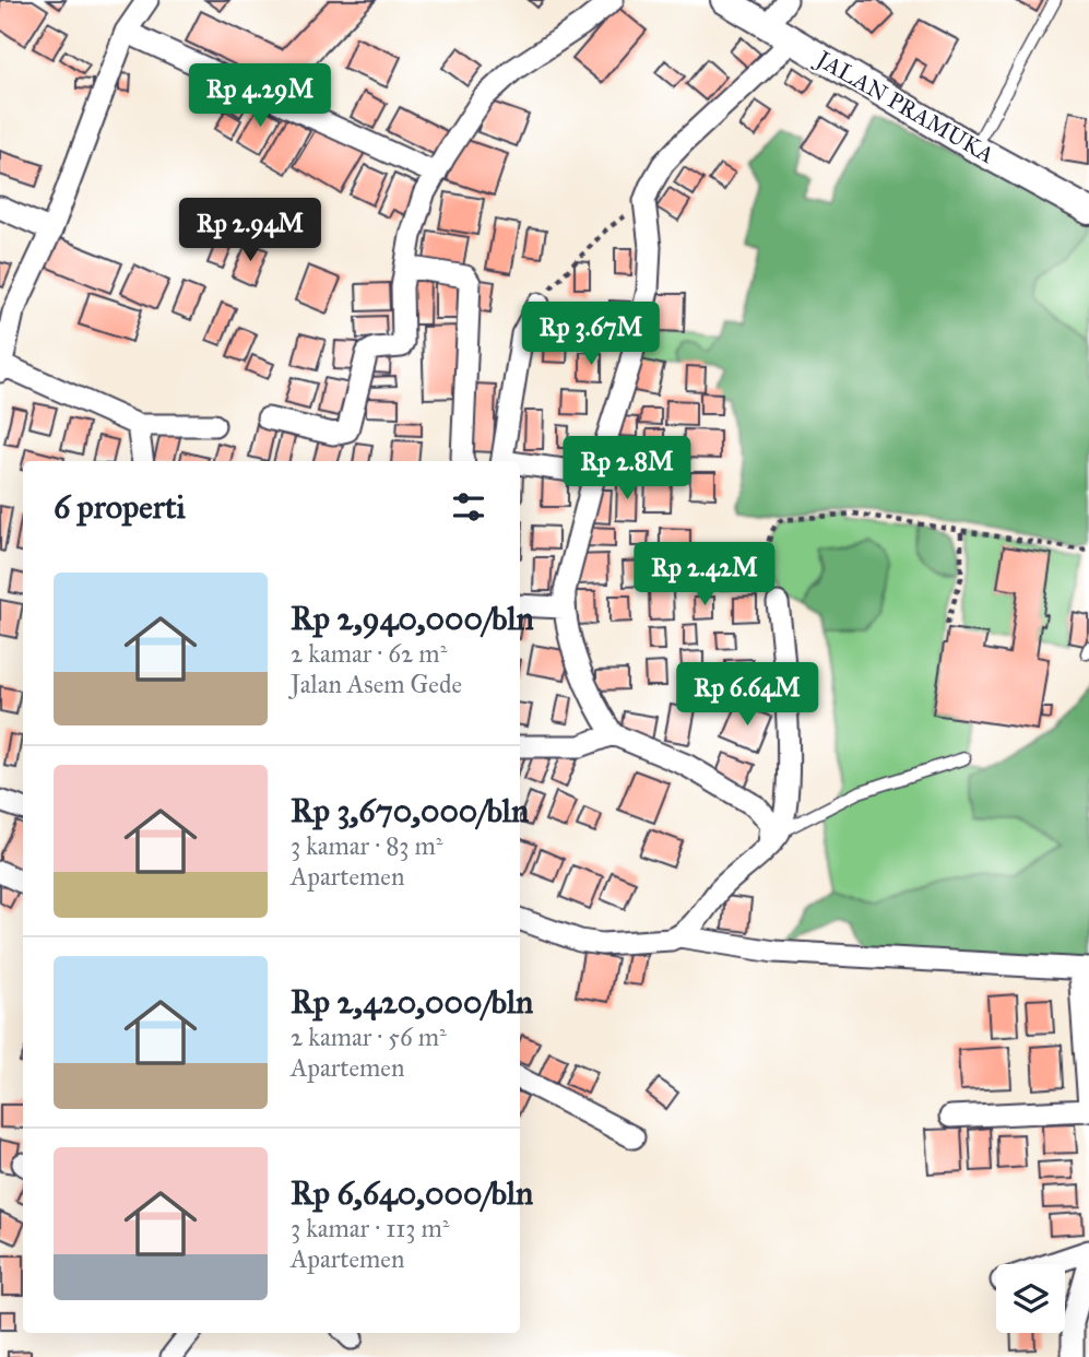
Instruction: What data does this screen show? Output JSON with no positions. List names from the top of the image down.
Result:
{
  "streets": {
    "street": ["JALAN PRAMUKA"]
  },
  "page": {
    "price": [
      "Rp 4.29M",
      "Rp 2.94M",
      "Rp 3.67M",
      "Rp 2.8M",
      "Rp 2.42M",
      "Rp 6.64M"
    ],
    "heading": "6 properti",
    "list": [
      {
        "name": "Rp 2,940,000/bln",
        "note": "2 kamar · 62 m² · Jalan Asem Gede"
      },
      {
        "name": "Rp 3,670,000/bln",
        "note": "3 kamar · 83 m² · Apartemen"
      },
      {
        "name": "Rp 2,420,000/bln",
        "note": "2 kamar · 56 m² · Apartemen"
      },
      {
        "name": "Rp 6,640,000/bln",
        "note": "3 kamar · 113 m² · Apartemen"
      }
    ]
  }
}
